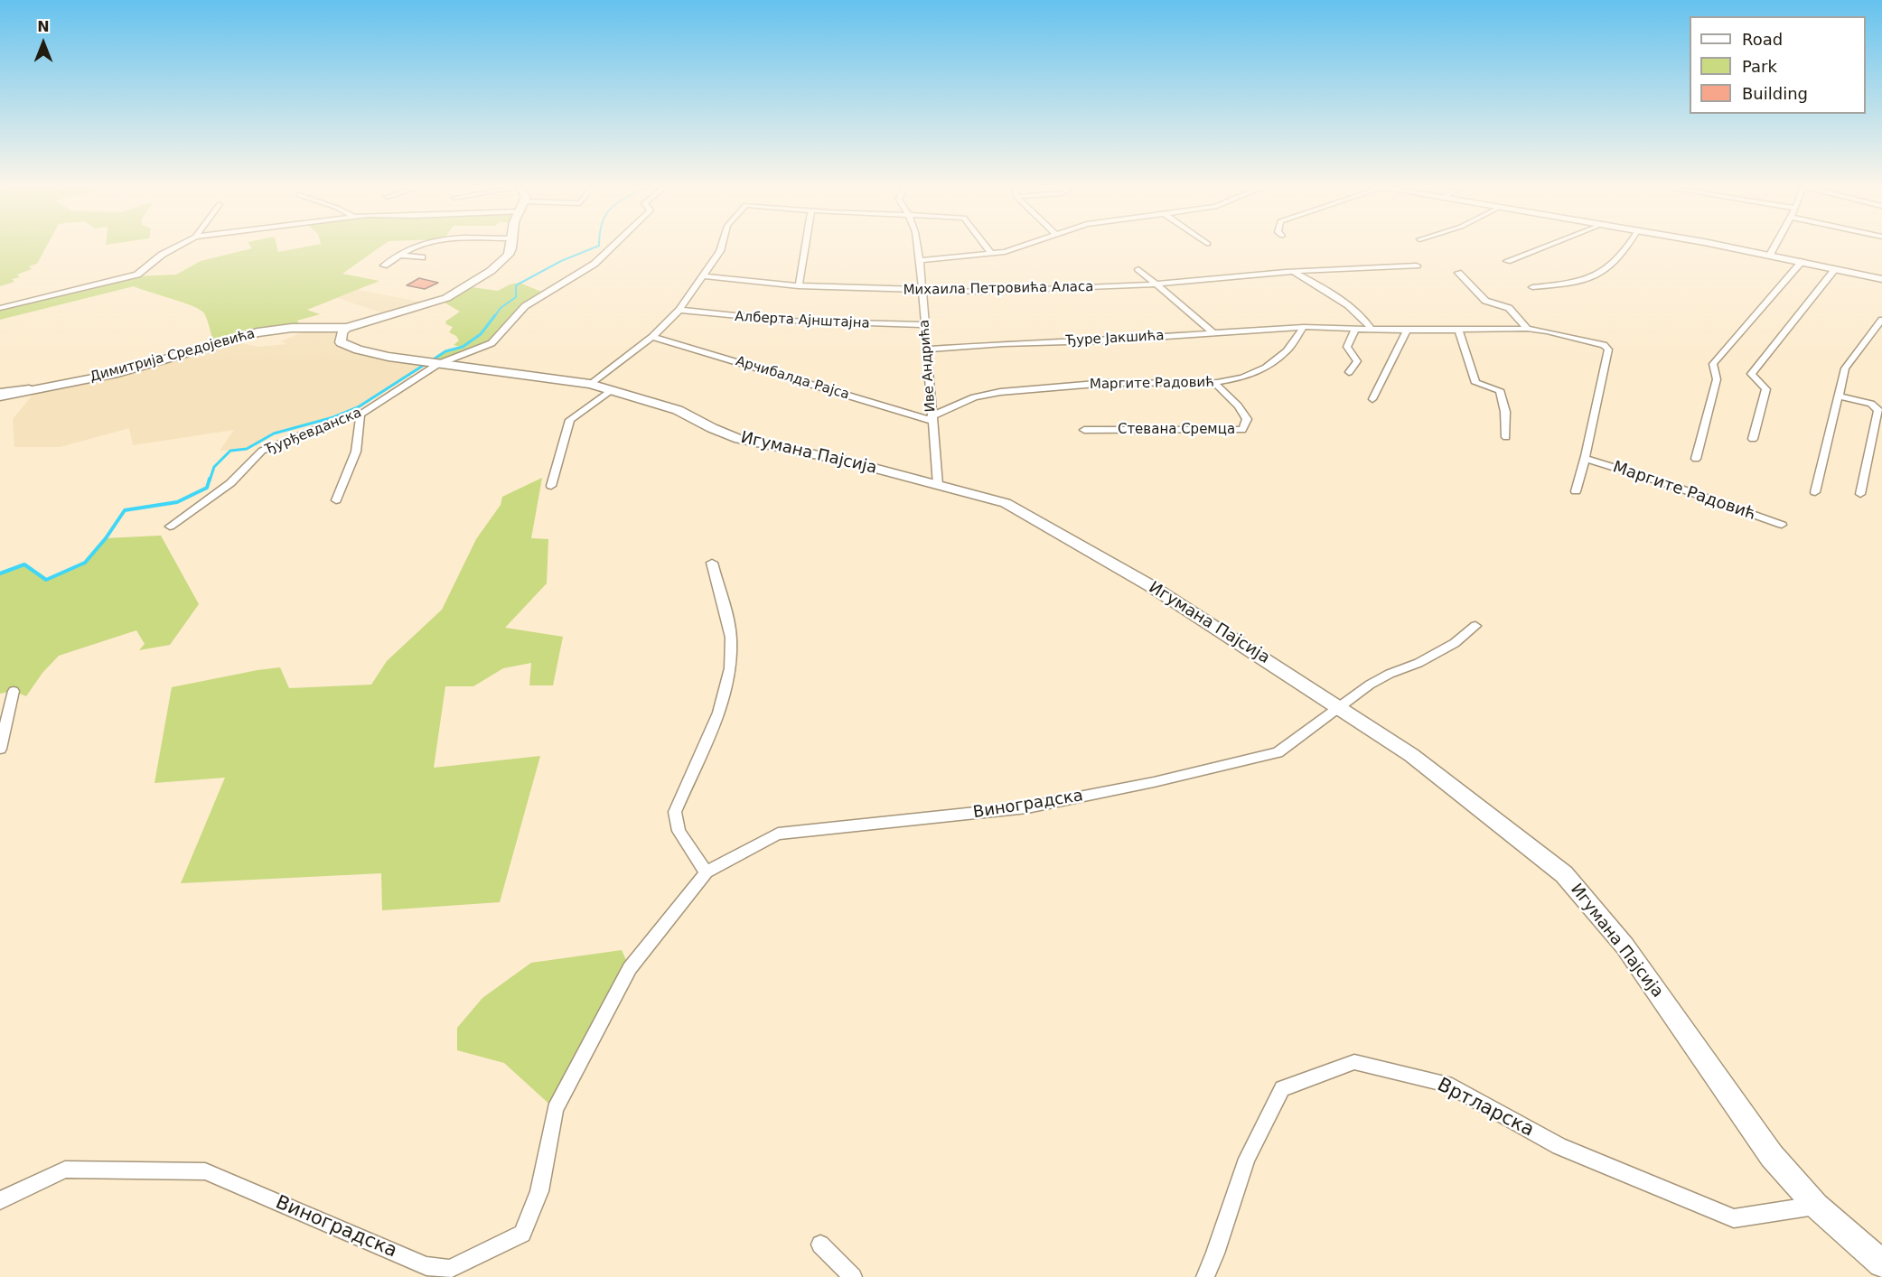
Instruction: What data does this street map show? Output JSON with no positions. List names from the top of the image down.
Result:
{
  "streets": {
    "street": [
      "Михаила Петровића Аласа",
      "Алберта Ајнштајна",
      "Ђуре Јакшића",
      "Димитрија Средојевића",
      "Иве Андрића",
      "Арчибалда Рајса",
      "Маргите Радовић",
      "Стевана Сремца",
      "Ђурђевданска",
      "Игумана Пајсија",
      "Виноградска",
      "Вртларска"
    ]
  },
  "crossings": [
    ["Михаила Петровића Аласа", "Иве Андрића"],
    ["Алберта Ајнштајна", "Иве Андрића"],
    ["Ђуре Јакшића", "Иве Андрића"],
    ["Ђуре Јакшића", "Маргите Радовић"],
    ["Димитрија Средојевића", "Игумана Пајсија"],
    ["Иве Андрића", "Арчибалда Рајса"],
    ["Иве Андрића", "Маргите Радовић"],
    ["Иве Андрића", "Игумана Пајсија"],
    ["Арчибалда Рајса", "Маргите Радовић"],
    ["Маргите Радовић", "Стевана Сремца"],
    ["Ђурђевданска", "Игумана Пајсија"],
    ["Игумана Пајсија", "Виноградска"],
    ["Игумана Пајсија", "Вртларска"]
  ],
  "legend": ["Road", "Park", "Building"],
  "north": "top"
}
